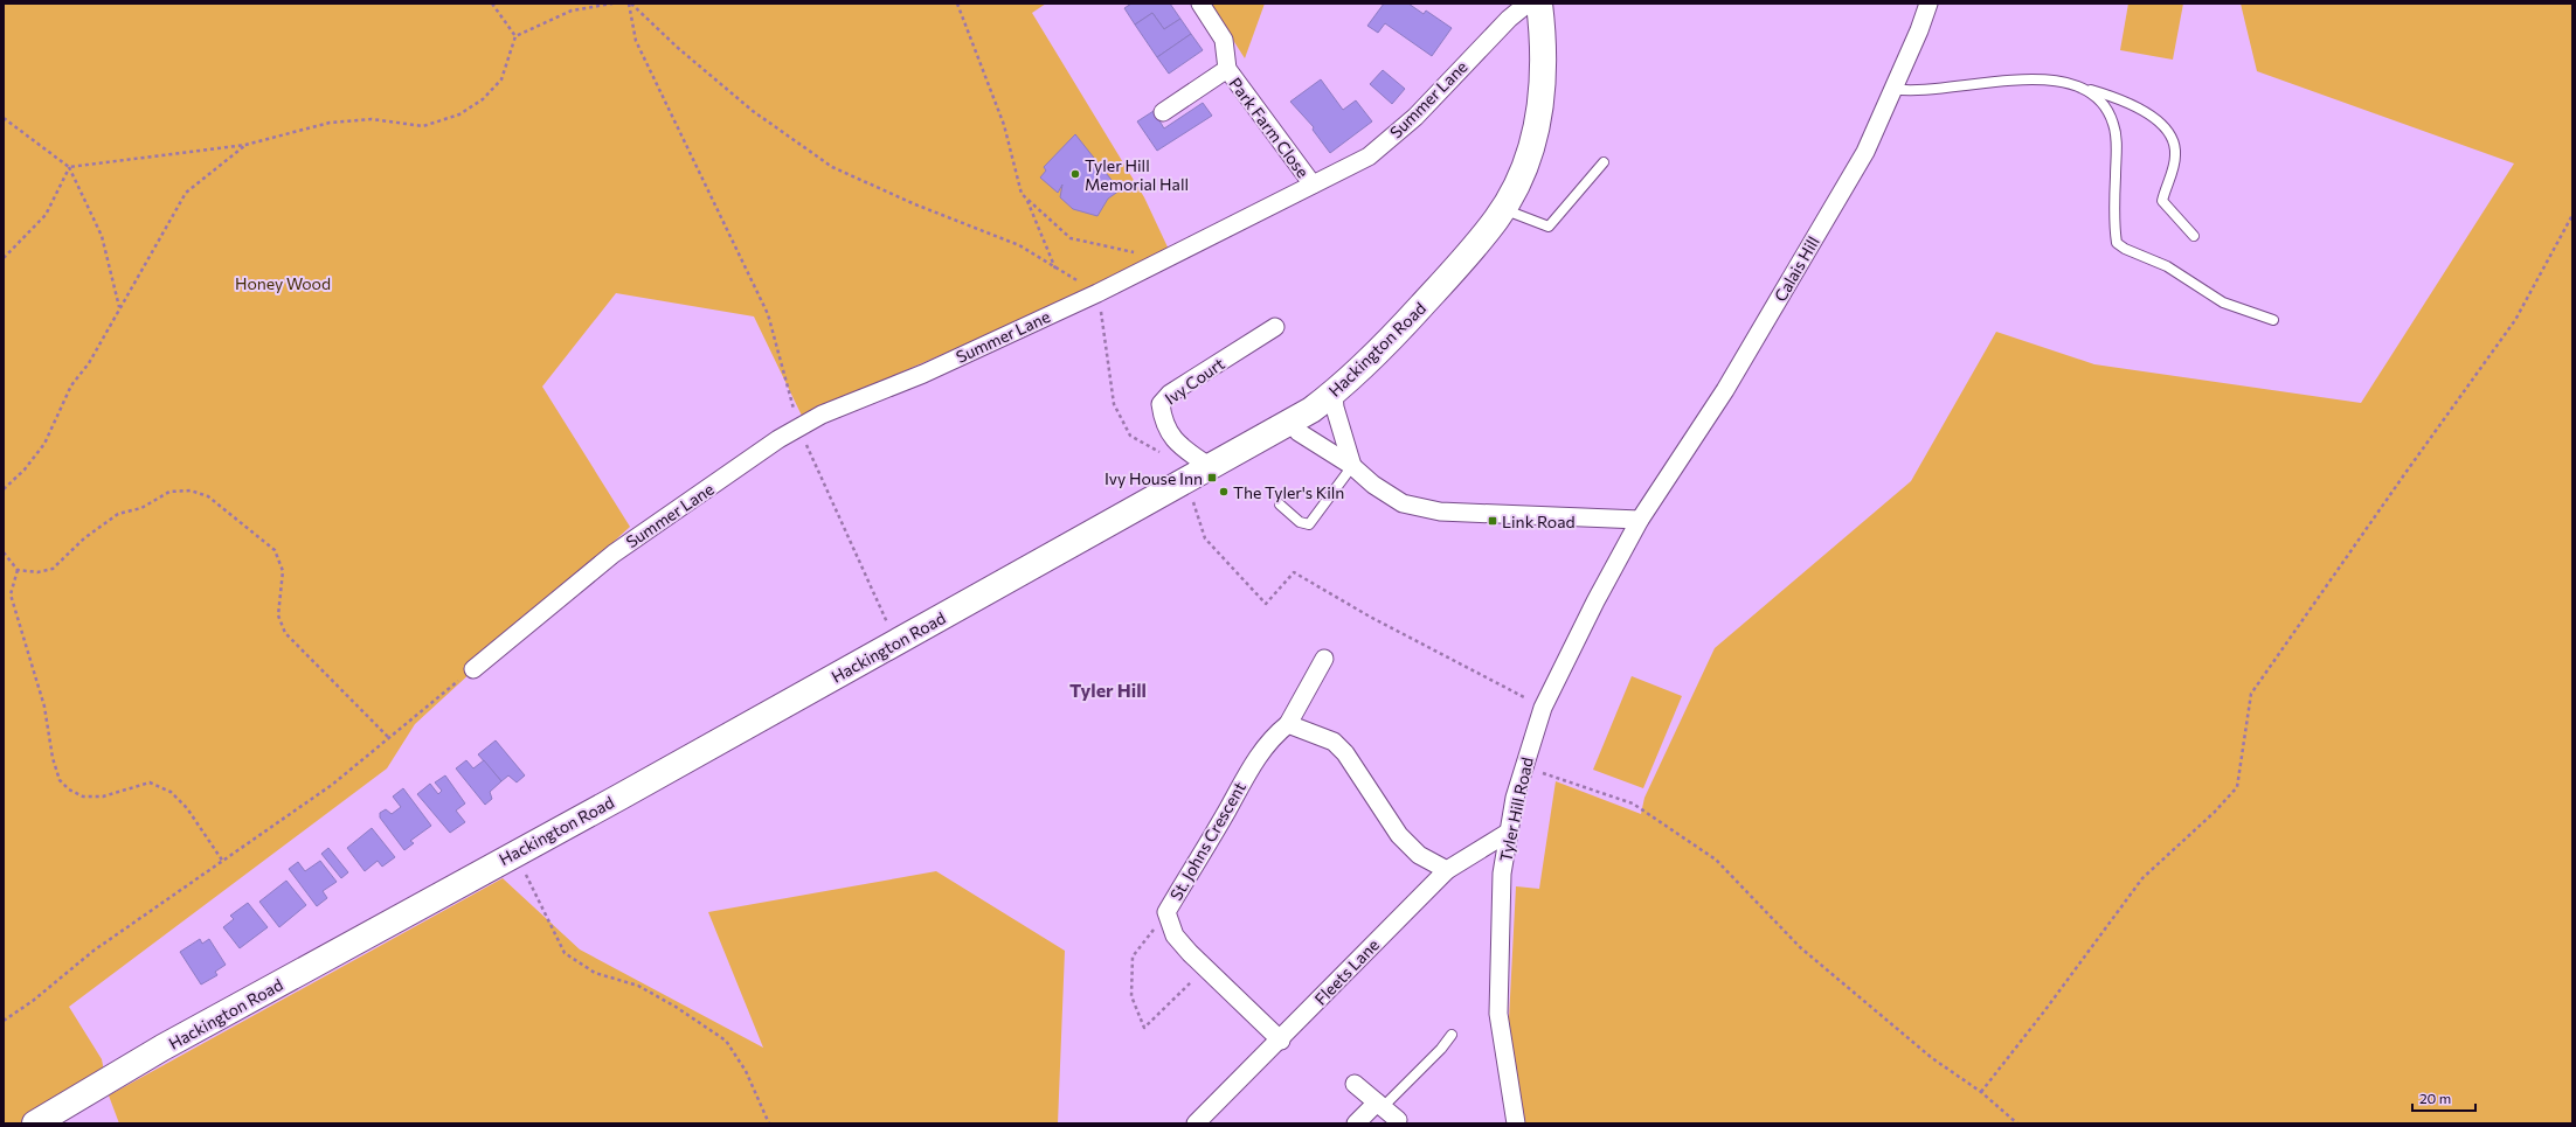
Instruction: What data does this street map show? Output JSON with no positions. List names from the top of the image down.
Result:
{
  "streets": {
    "street": [
      "Summer Lane",
      "Park Farm Close",
      "Calais Hill",
      "Hackington Road",
      "Ivy Court",
      "Tyler Hill Road",
      "St. Johns Crescent",
      "Fleets Lane"
    ]
  },
  "crossings": [
    ["Summer Lane", "Park Farm Close"],
    ["Calais Hill", "Tyler Hill Road"],
    ["Hackington Road", "Ivy Court"],
    ["Tyler Hill Road", "Fleets Lane"],
    ["St. Johns Crescent", "Fleets Lane"]
  ],
  "districts": ["Tyler Hill"],
  "parks": ["Honey Wood"],
  "places": {
    "other": ["Tyler Hill Memorial Hall", "The Tyler's Kiln"],
    "transit": ["Ivy House Inn", "Link Road"]
  },
  "scale_bar": "20 m"
}
